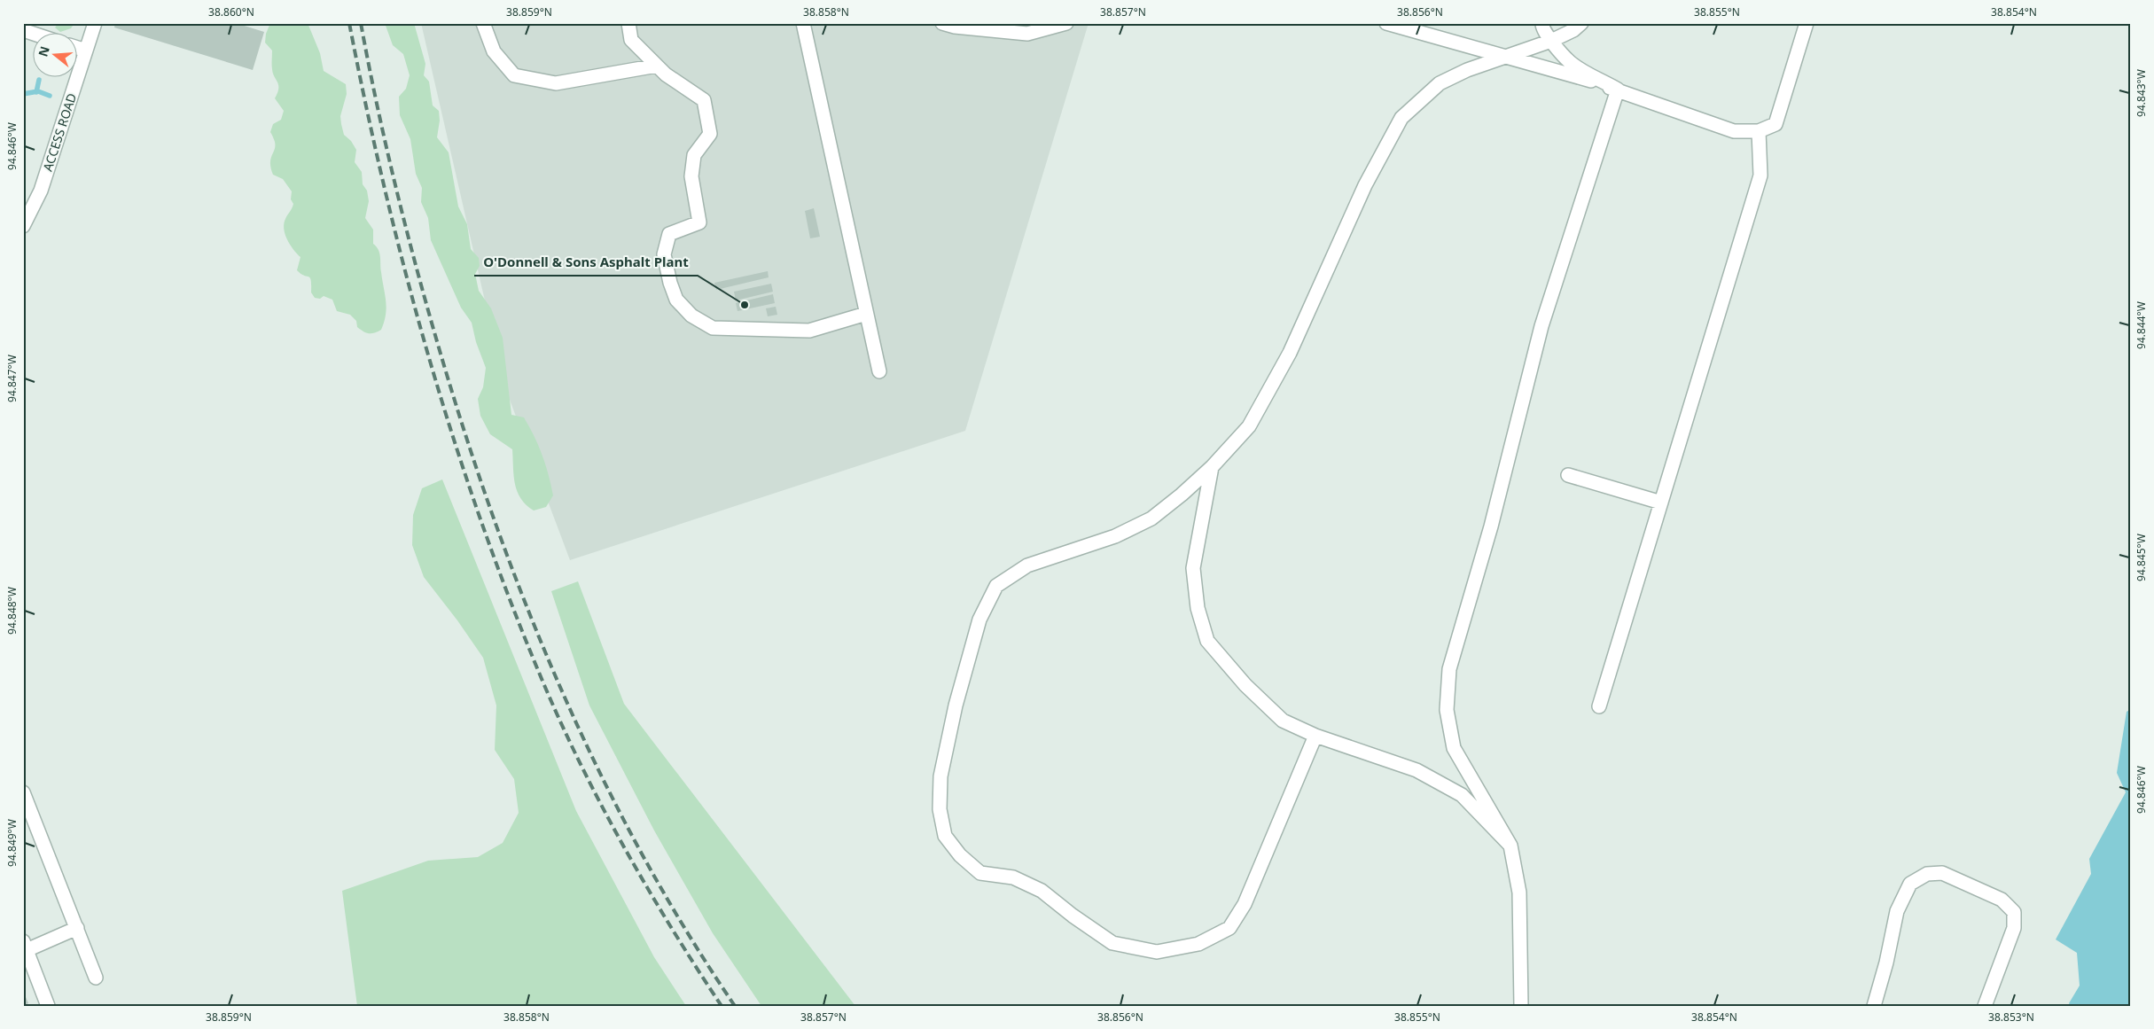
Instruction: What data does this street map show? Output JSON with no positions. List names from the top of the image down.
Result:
{
  "streets": {
    "street": ["ACCESS ROAD"]
  },
  "places": ["O'Donnell & Sons Asphalt Plant"],
  "north": "left",
  "coordinates": [
    "38.860°N",
    "38.859°N",
    "38.858°N",
    "38.857°N",
    "38.856°N",
    "38.855°N",
    "38.854°N",
    "94.843°W",
    "94.846°W",
    "94.844°W",
    "94.847°W",
    "94.845°W",
    "94.848°W",
    "94.849°W",
    "38.853°N"
  ]
}
